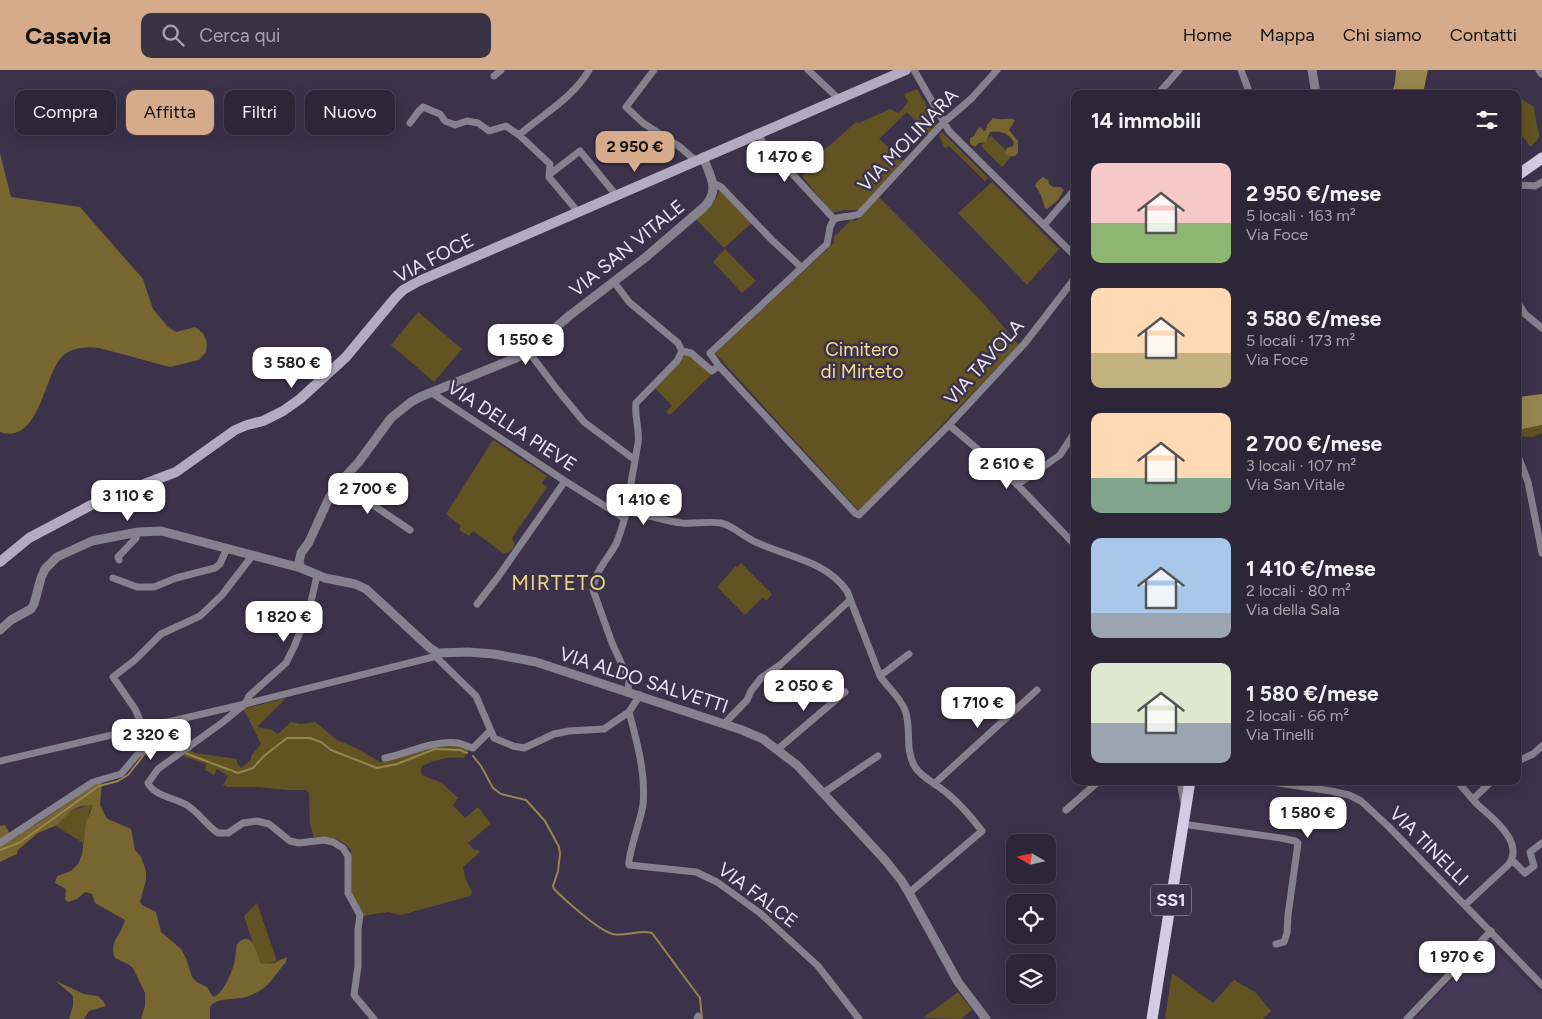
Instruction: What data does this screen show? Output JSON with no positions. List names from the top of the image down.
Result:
{
  "streets": {
    "main road": ["VIA FOCE", "SS1"],
    "street": [
      "VIA MOLINARA",
      "VIA SAN VITALE",
      "VIA TAVOLA",
      "VIA DELLA PIEVE",
      "VIA ALDO SALVETTI",
      "VIA TINELLI",
      "VIA FALCE"
    ]
  },
  "crossings": [
    ["VIA SAN VITALE", "VIA DELLA PIEVE"]
  ],
  "districts": ["MIRTETO"],
  "parks": ["Cimitero di Mirteto"],
  "north": "left",
  "page": {
    "header": "Casavia",
    "search": "Cerca qui",
    "nav": [
      "Home",
      "Mappa",
      "Chi siamo",
      "Contatti"
    ],
    "chip": [
      "Compra",
      "Affitta",
      "Filtri",
      "Nuovo"
    ],
    "heading": "14 immobili",
    "price": [
      "2 950 €",
      "1 470 €",
      "1 550 €",
      "3 580 €",
      "2 610 €",
      "2 700 €",
      "3 110 €",
      "1 410 €",
      "1 820 €",
      "2 050 €",
      "1 710 €",
      "2 320 €",
      "1 580 €",
      "1 970 €"
    ],
    "list": [
      {
        "name": "2 950 €/mese",
        "note": "5 locali · 163 m² · Via Foce"
      },
      {
        "name": "3 580 €/mese",
        "note": "5 locali · 173 m² · Via Foce"
      },
      {
        "name": "2 700 €/mese",
        "note": "3 locali · 107 m² · Via San Vitale"
      },
      {
        "name": "1 410 €/mese",
        "note": "2 locali · 80 m² · Via della Sala"
      },
      {
        "name": "1 580 €/mese",
        "note": "2 locali · 66 m² · Via Tinelli"
      }
    ]
  }
}
